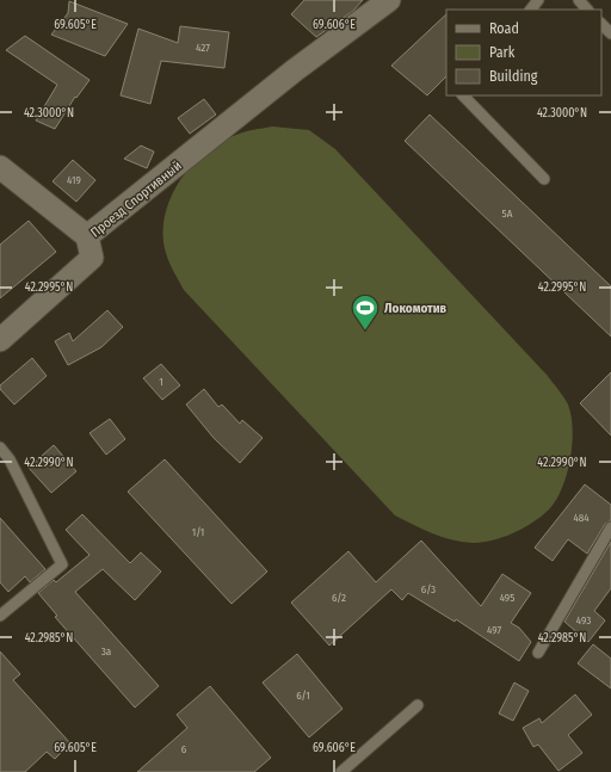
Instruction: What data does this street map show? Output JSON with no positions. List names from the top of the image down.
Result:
{
  "streets": {
    "street": ["Проезд Спортивный"]
  },
  "places": {
    "sports": ["Локомотив"]
  },
  "house_numbers": [
    "427",
    "419",
    "5А",
    "1",
    "484",
    "1/1",
    "6/3",
    "6/2",
    "495",
    "493",
    "497",
    "3а",
    "6/1",
    "6"
  ],
  "legend": ["Road", "Park", "Building"],
  "coordinates": [
    "69.605°E",
    "69.606°E",
    "42.3000°N",
    "42.2995°N",
    "42.2990°N",
    "42.2985°N"
  ]
}
